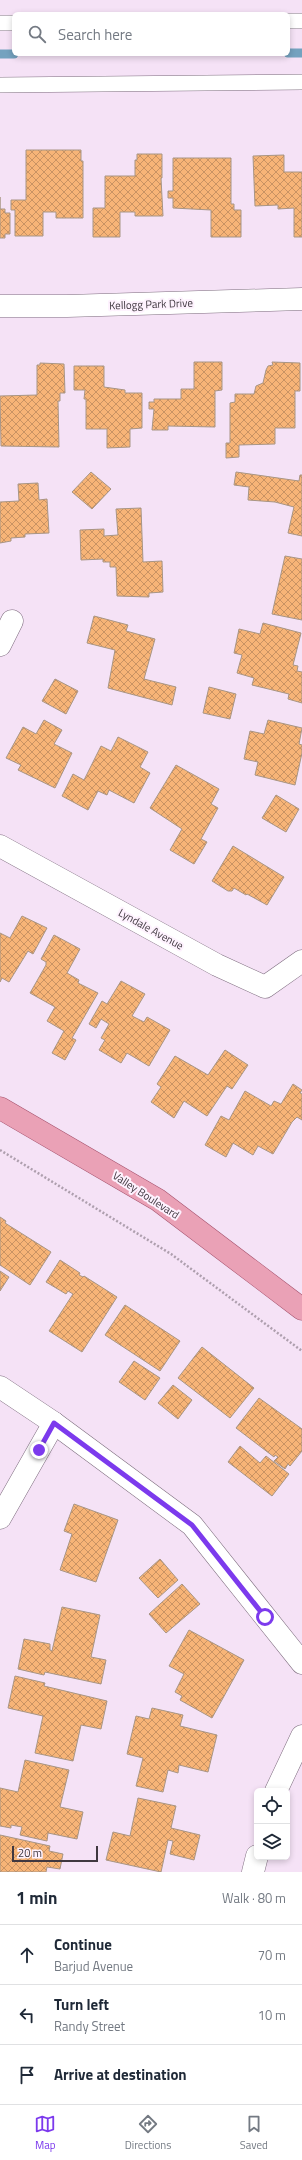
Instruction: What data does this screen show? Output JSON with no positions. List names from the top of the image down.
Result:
{
  "streets": {
    "main road": ["Valley Boulevard"],
    "street": ["Kellogg Park Drive", "Lyndale Avenue"]
  },
  "scale_bar": "20 m",
  "page": {
    "search": "Search here",
    "scale": "20 m",
    "heading": ["1 min", "Walk · 80 m"],
    "list": [
      ["Continue", "Barjud Avenue", "70 m"],
      ["Turn left", "Randy Street", "10 m"],
      "Arrive at destination"
    ],
    "nav": ["Map", "Directions", "Saved"]
  }
}
